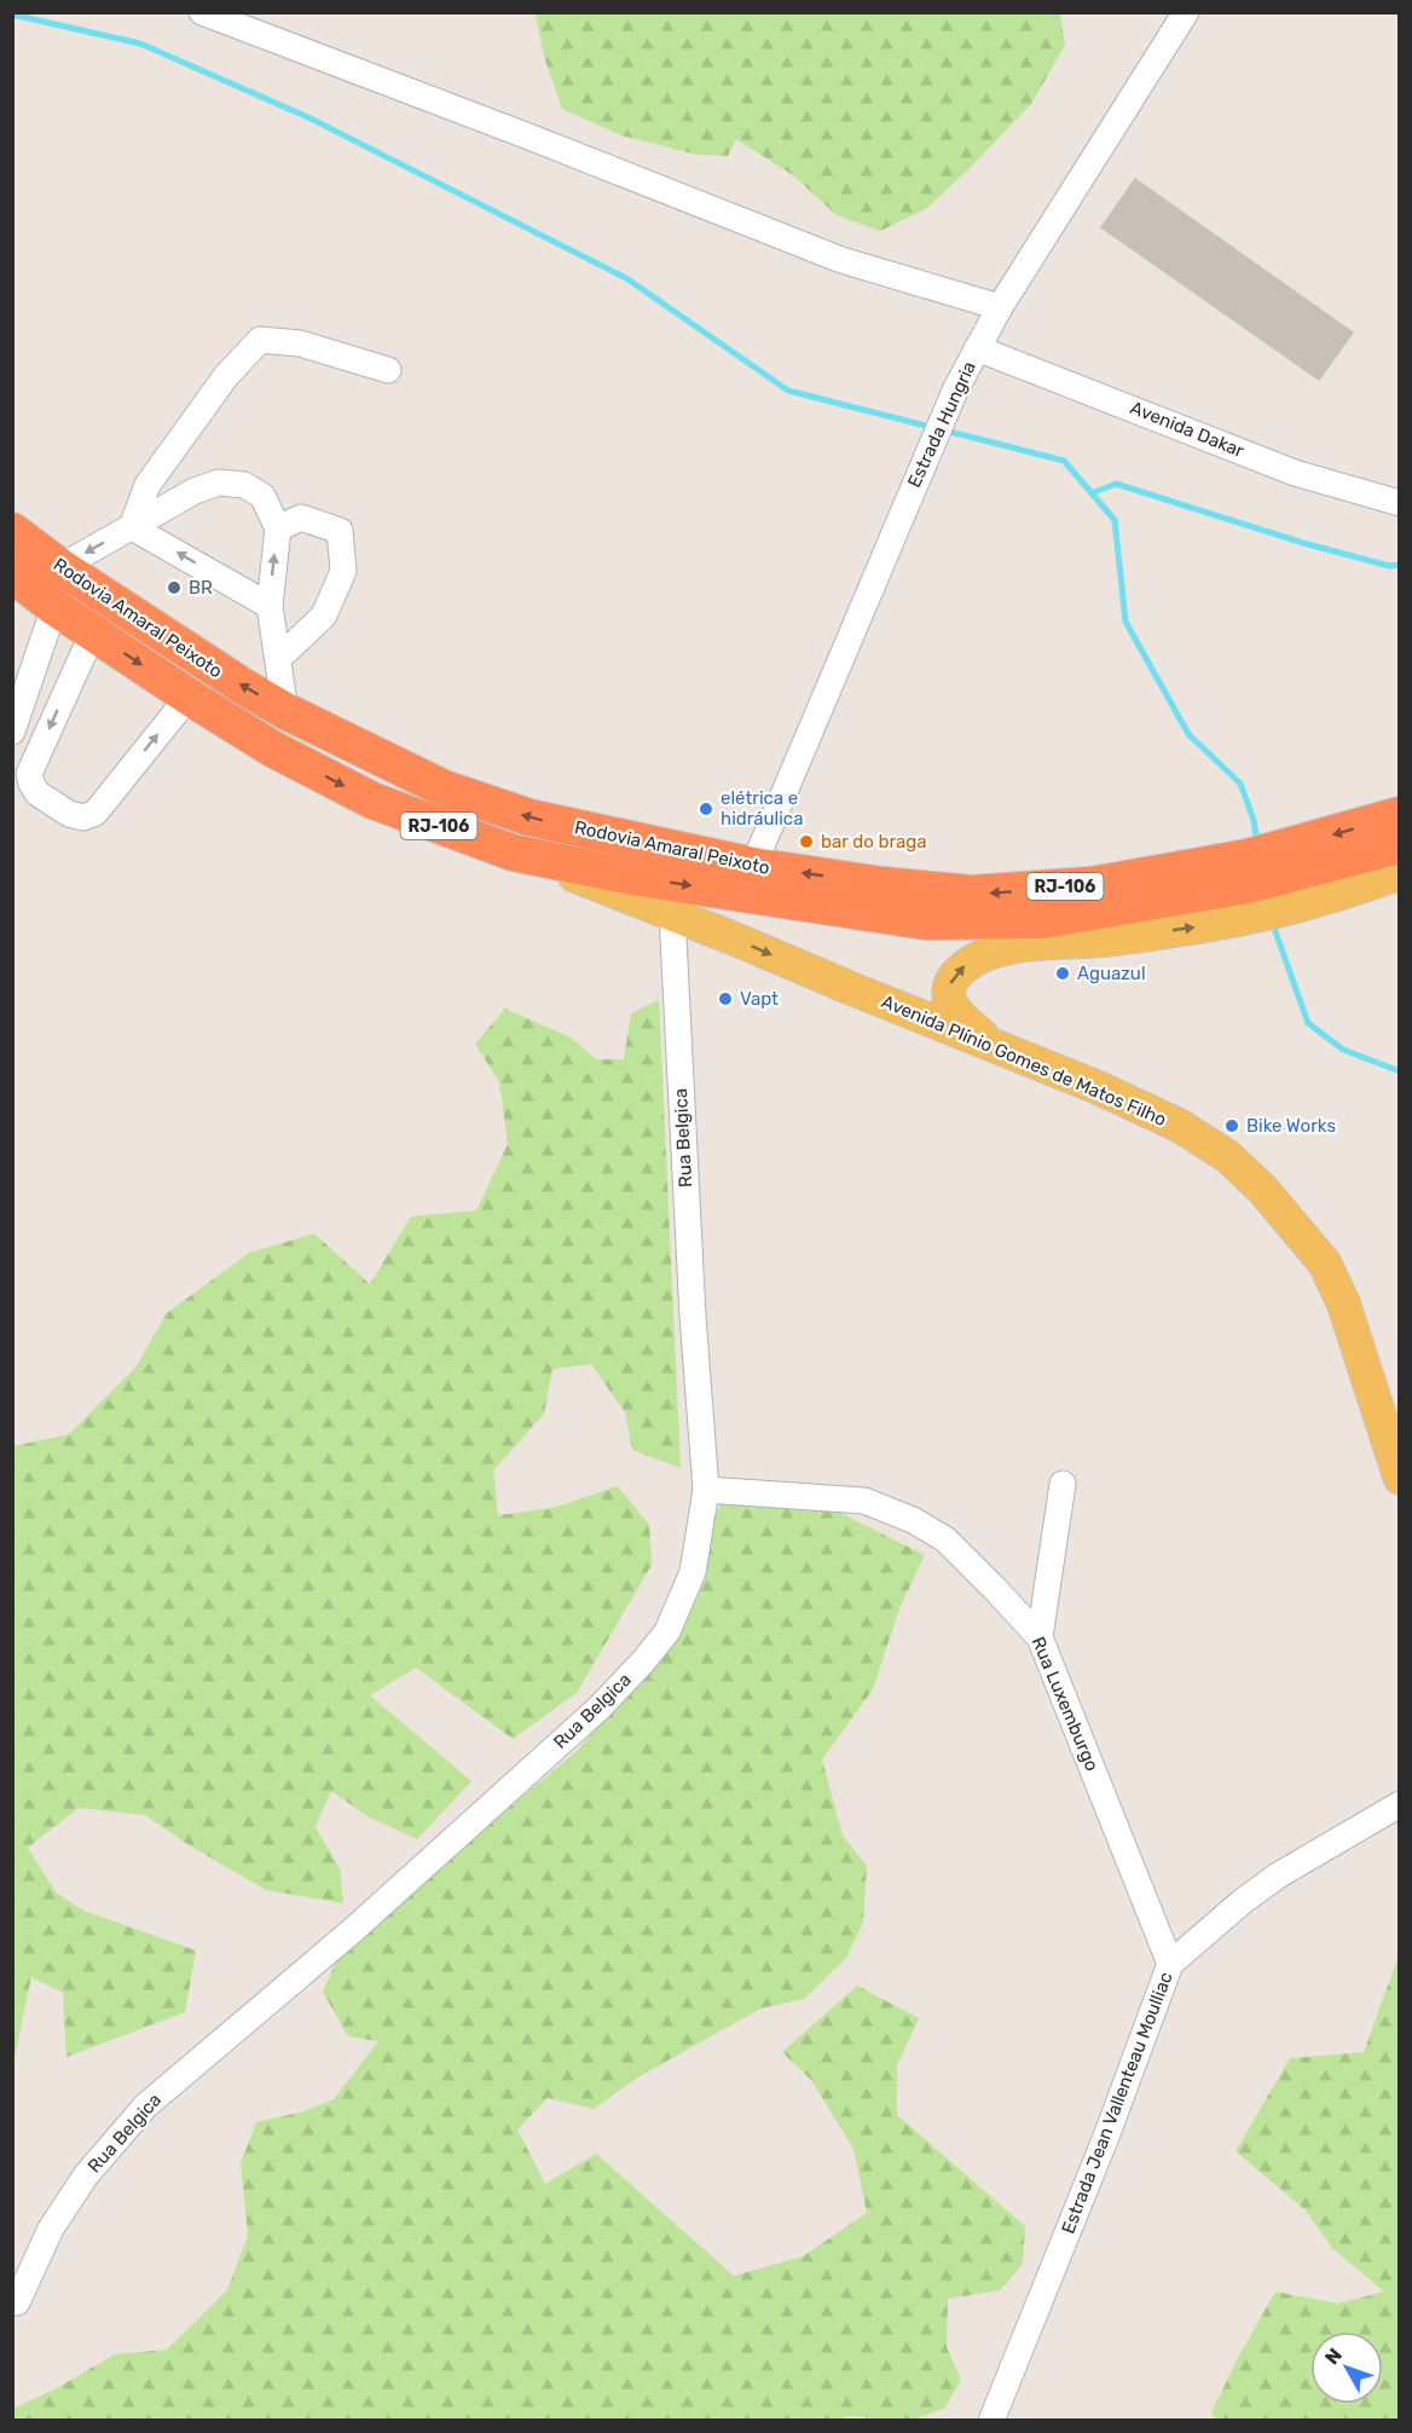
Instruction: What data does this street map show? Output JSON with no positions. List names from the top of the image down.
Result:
{
  "streets": {
    "highway": ["Rodovia Amaral Peixoto", "RJ-106"],
    "main road": ["Avenida Plínio Gomes de Matos Filho"],
    "street": [
      "Estrada Hungria",
      "Avenida Dakar",
      "Rua Belgica",
      "Rua Luxemburgo",
      "Estrada Jean Vallenteau Moulliac"
    ]
  },
  "crossings": [
    ["Estrada Hungria", "Avenida Dakar"],
    ["Estrada Hungria", "Rodovia Amaral Peixoto"],
    ["Rodovia Amaral Peixoto", "Avenida Plínio Gomes de Matos Filho"],
    ["Avenida Plínio Gomes de Matos Filho", "Rua Belgica"],
    ["Rua Belgica", "Rua Luxemburgo"],
    ["Rua Luxemburgo", "Estrada Jean Vallenteau Moulliac"]
  ],
  "places": [
    "BR",
    "elétrica e hidráulica",
    "bar do braga",
    "Aguazul",
    "Vapt",
    "Bike Works"
  ],
  "north": "top left"
}
